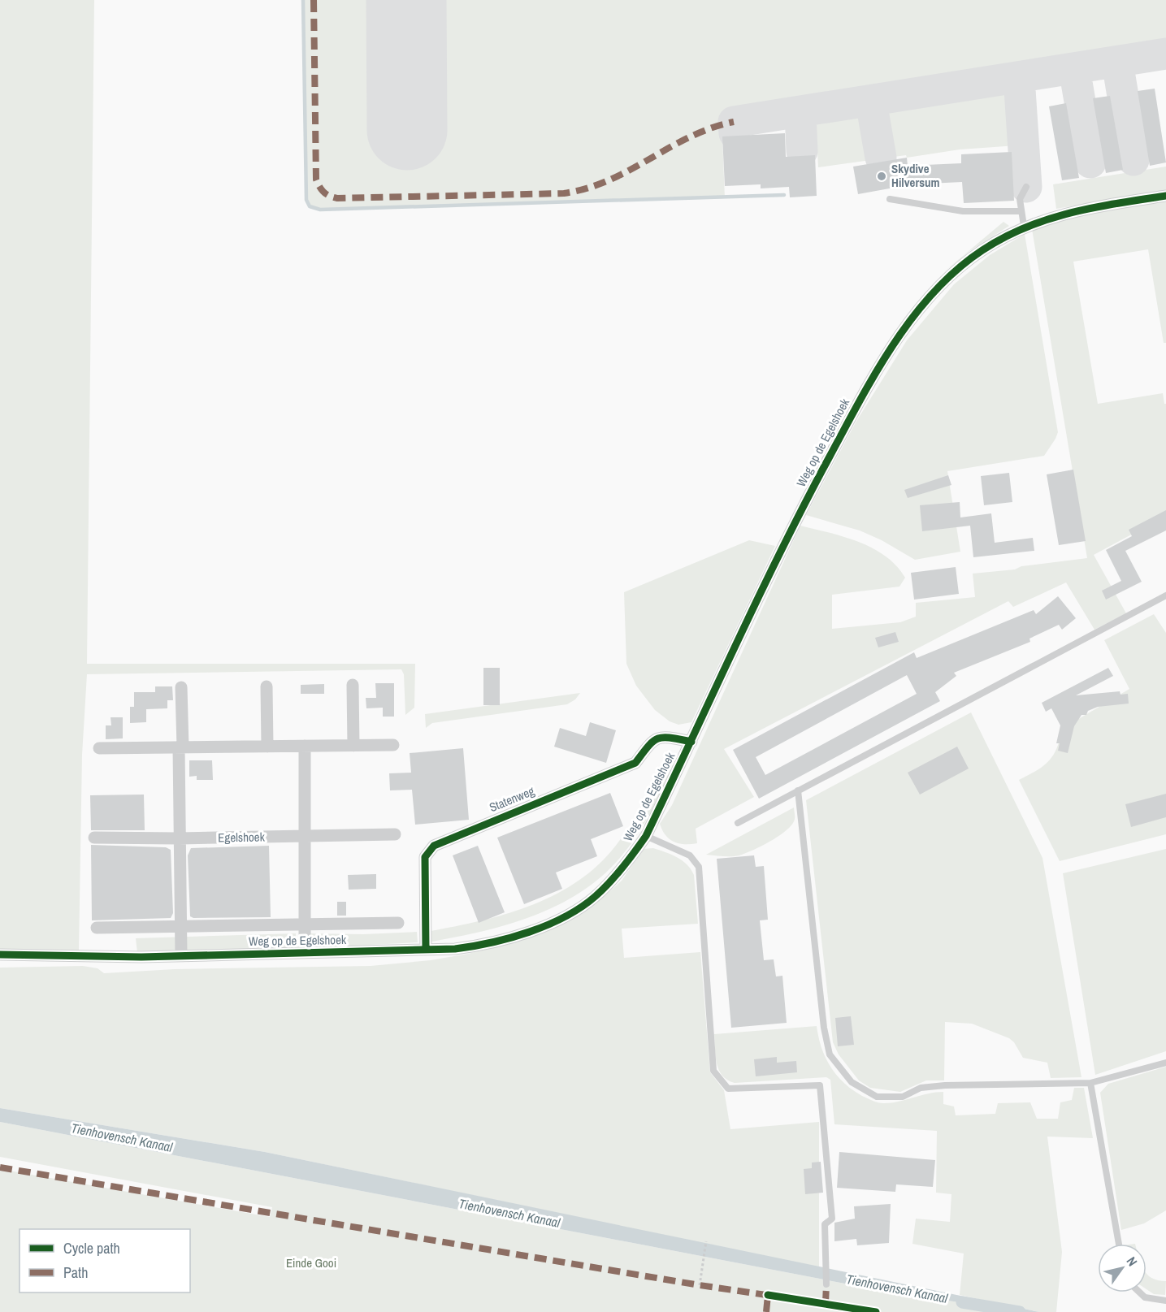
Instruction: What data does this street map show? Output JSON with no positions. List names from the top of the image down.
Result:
{
  "streets": {
    "street": ["Weg op de Egelshoek", "Statenweg", "Egelshoek"]
  },
  "crossings": [
    ["Weg op de Egelshoek", "Statenweg"]
  ],
  "water": ["Tienhovensch Kanaal"],
  "parks": ["Einde Gooi"],
  "places": ["Skydive Hilversum"],
  "legend": ["Cycle path", "Path"],
  "north": "top right"
}
